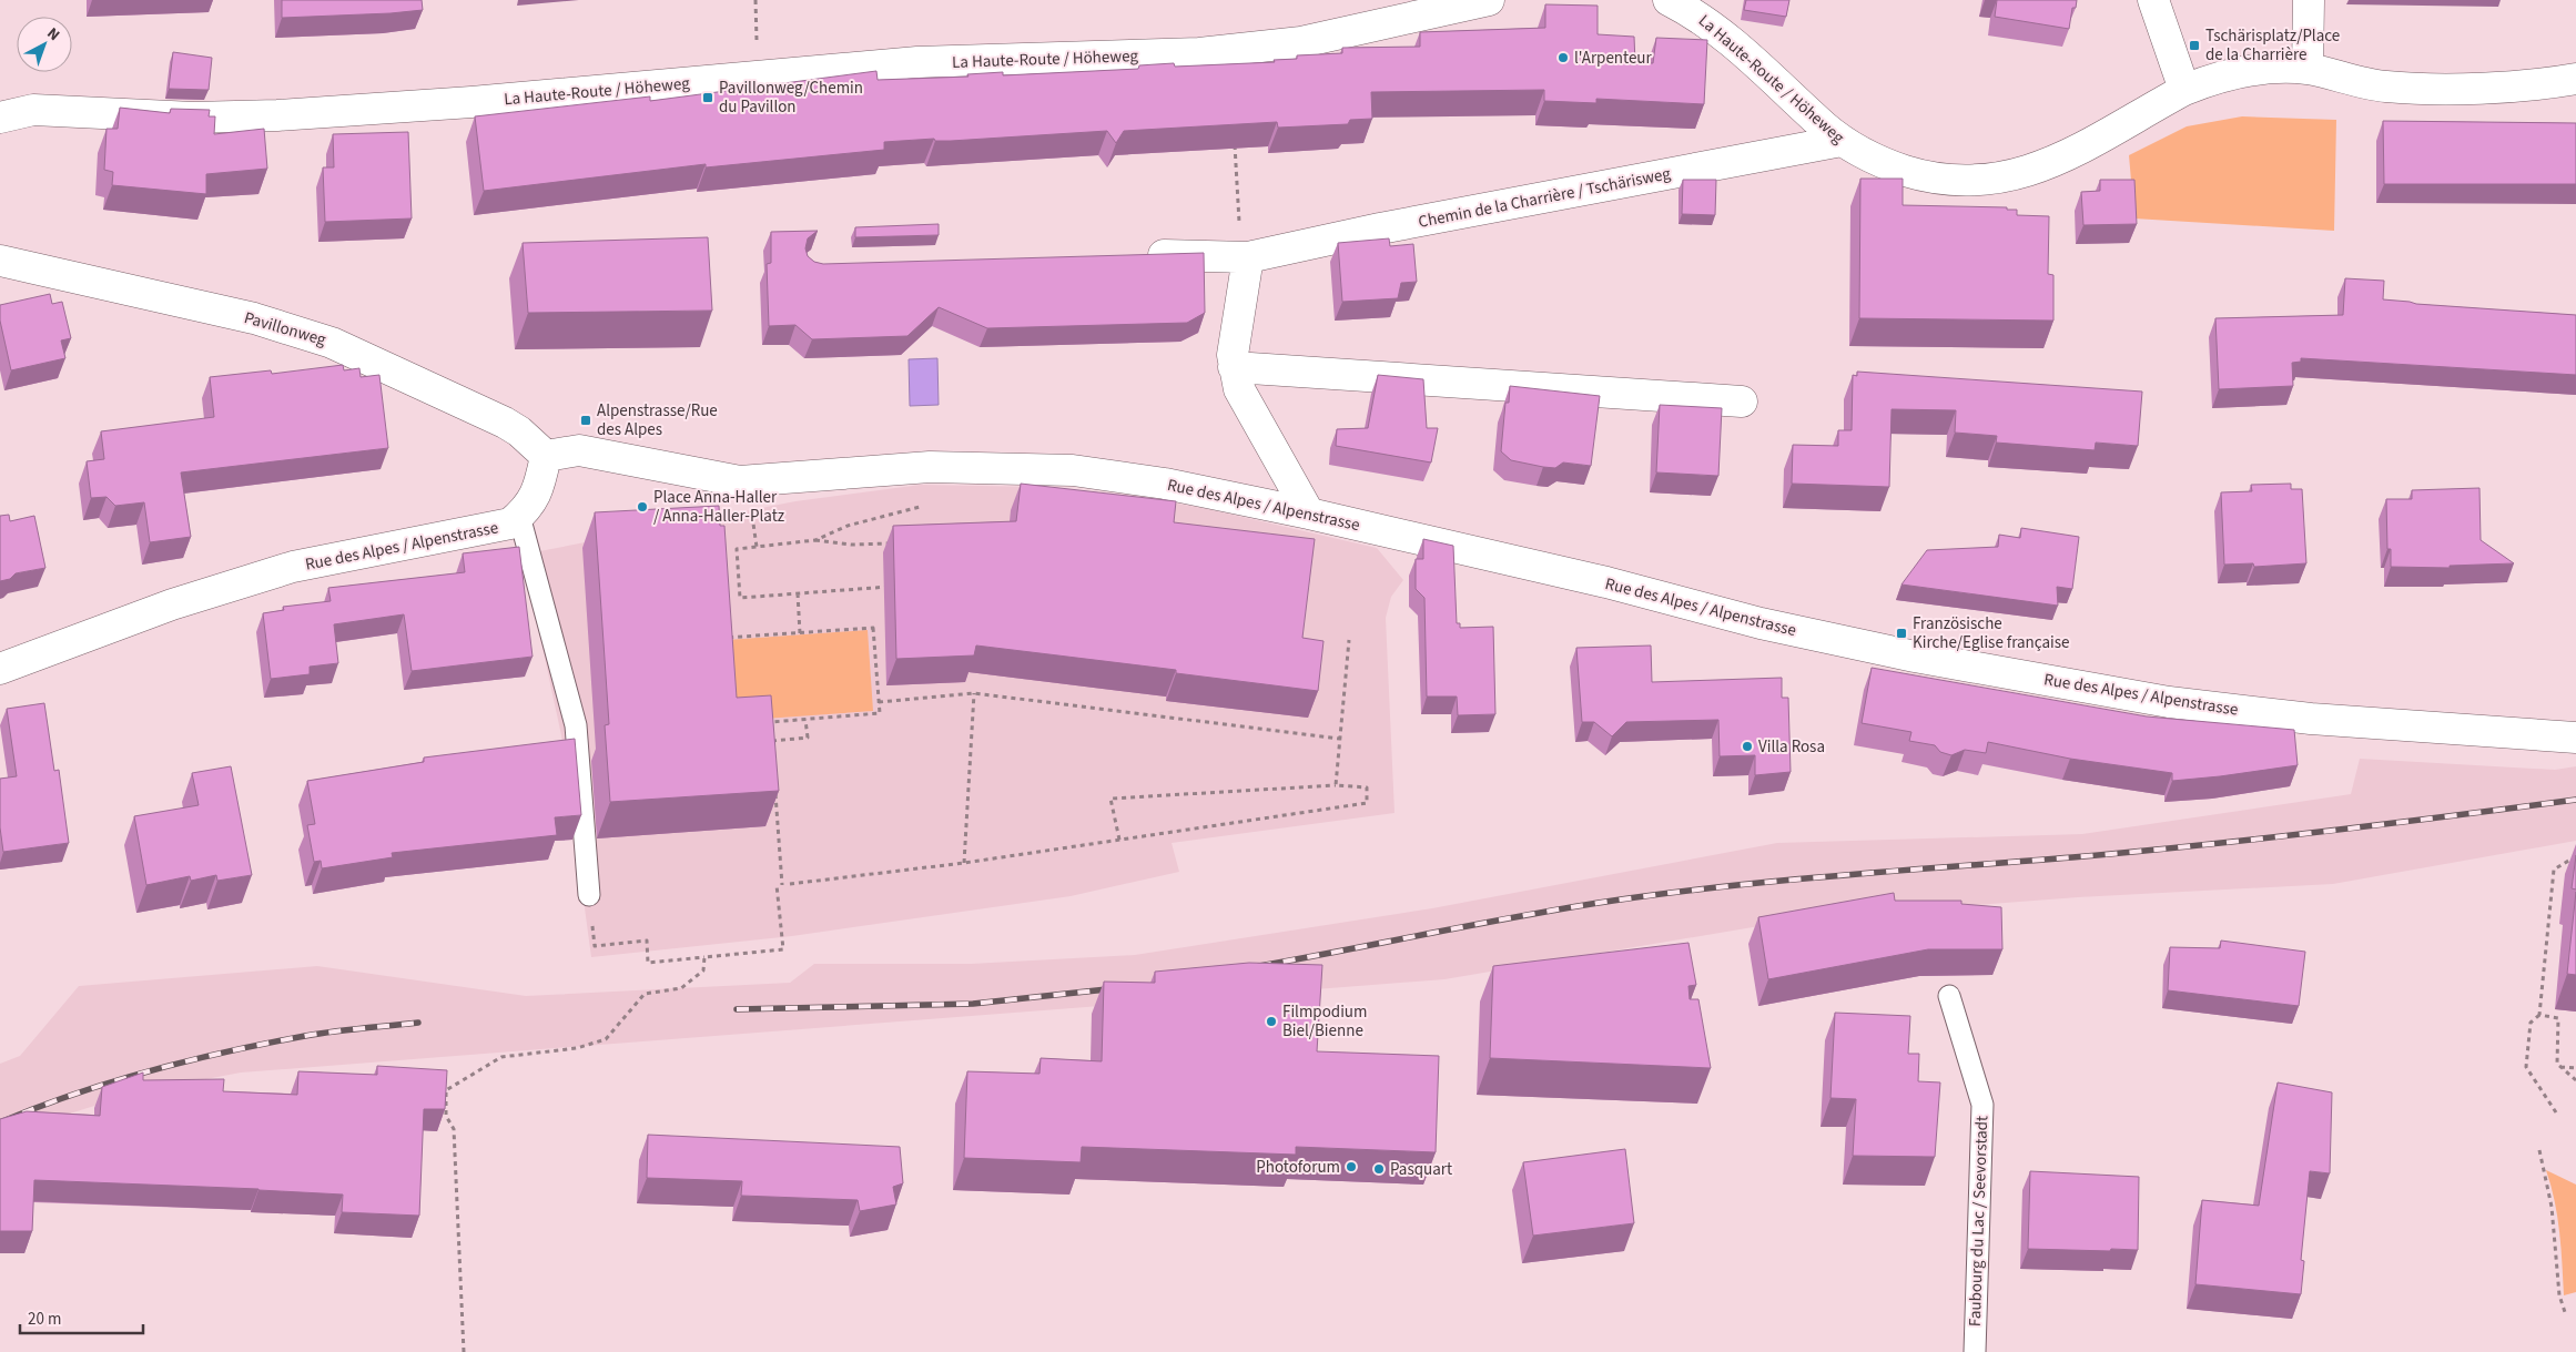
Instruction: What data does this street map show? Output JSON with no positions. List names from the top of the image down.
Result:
{
  "streets": {
    "street": [
      "La Haute-Route / Höheweg",
      "Chemin de la Charrière / Tschärisweg",
      "Pavillonweg",
      "Rue des Alpes / Alpenstrasse"
    ],
    "lane": ["Faubourg du Lac / Seevorstadt"]
  },
  "crossings": [
    ["La Haute-Route / Höheweg", "Chemin de la Charrière / Tschärisweg"],
    ["Pavillonweg", "Rue des Alpes / Alpenstrasse"]
  ],
  "places": {
    "transit": [
      "Tschärisplatz/Place de la Charrière",
      "Pavillonweg/Chemin du Pavillon",
      "Alpenstrasse/Rue des Alpes",
      "Französische Kirche/Eglise française"
    ],
    "other": [
      "l'Arpenteur",
      "Place Anna-Haller / Anna-Haller-Platz",
      "Villa Rosa",
      "Filmpodium Biel/Bienne",
      "Photoforum",
      "Pasquart"
    ]
  },
  "scale_bar": "20 m",
  "north": "top right"
}
